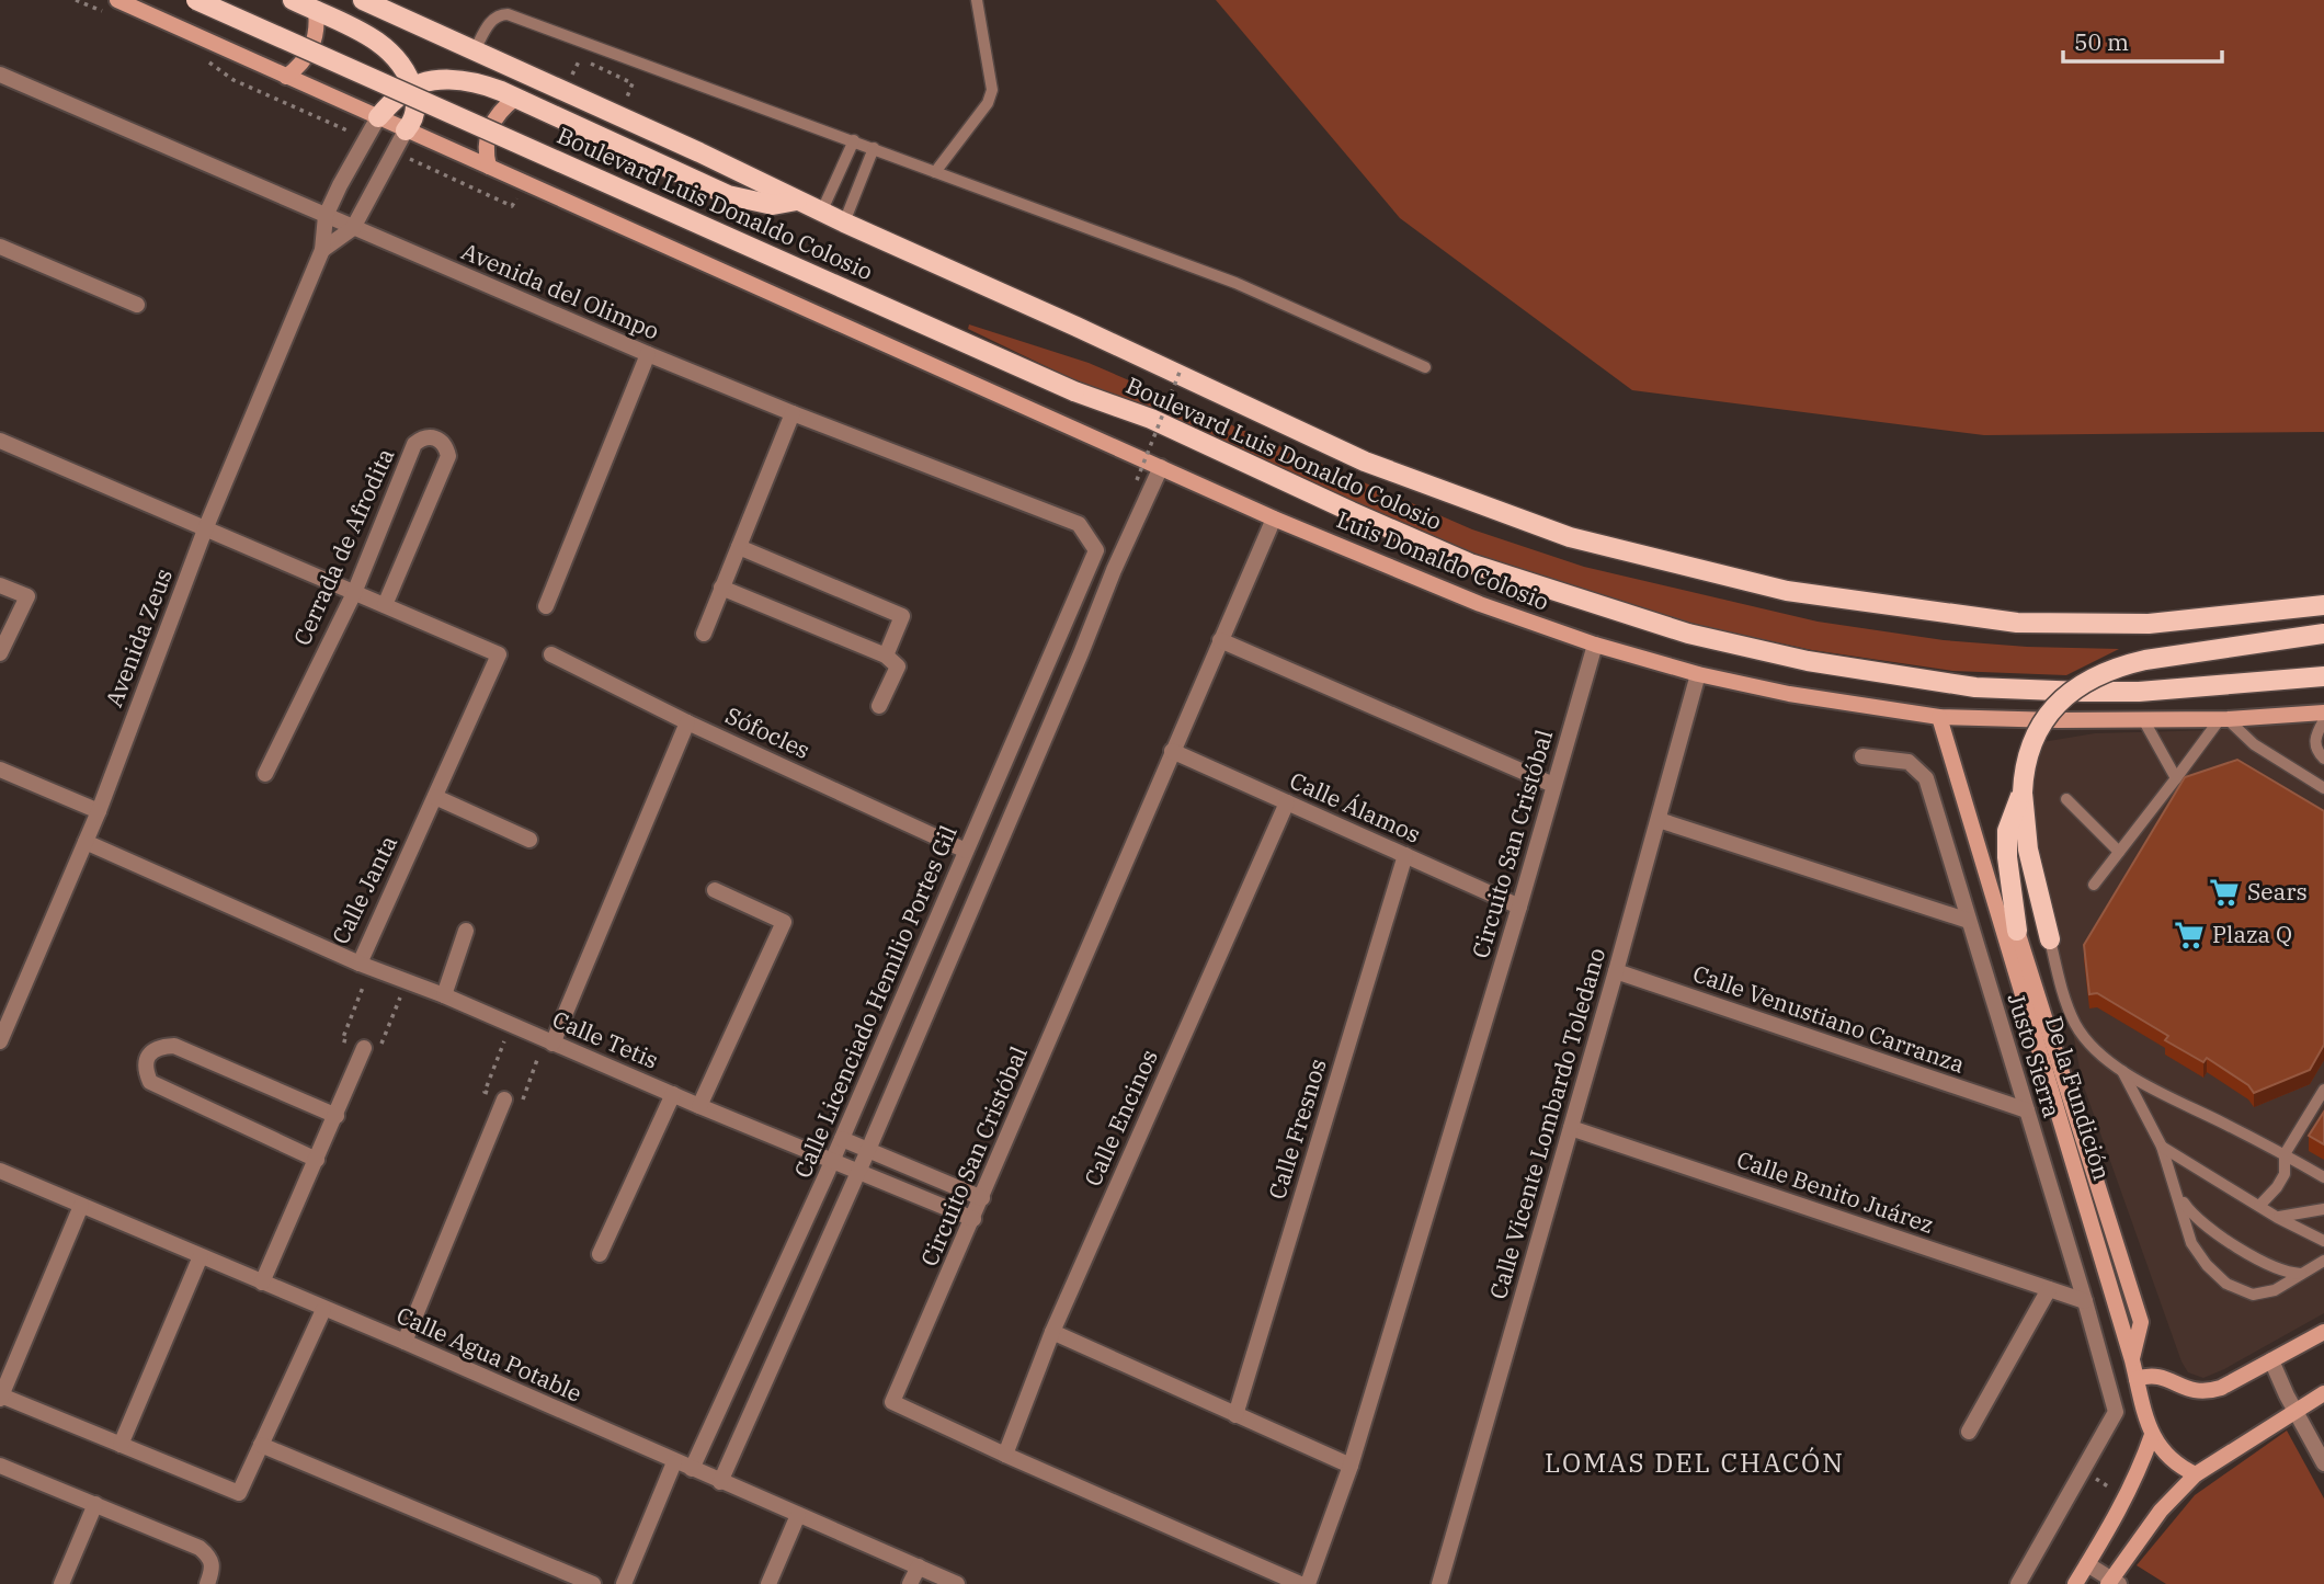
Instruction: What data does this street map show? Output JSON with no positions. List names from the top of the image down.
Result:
{
  "streets": {
    "main road": ["Boulevard Luis Donaldo Colosio"],
    "street": [
      "Avenida del Olimpo",
      "Cerrada de Afrodita",
      "Luis Donaldo Colosio",
      "Avenida Zeus",
      "Sófocles",
      "Calle Álamos",
      "Circuito San Cristóbal",
      "Calle Janta",
      "Calle Licenciado Hemilio Portes Gil",
      "Calle Venustiano Carranza",
      "Calle Tetis",
      "Justo Sierra",
      "De la Fundición",
      "Calle Encinos",
      "Calle Vicente Lombardo Toledano",
      "Calle Fresnos",
      "Calle Benito Juárez",
      "Calle Agua Potable"
    ]
  },
  "crossings": [
    ["Avenida del Olimpo", "Avenida Zeus"],
    ["Avenida del Olimpo", "Calle Licenciado Hemilio Portes Gil"],
    ["Cerrada de Afrodita", "Calle Janta"],
    ["Luis Donaldo Colosio", "Avenida Zeus"],
    ["Luis Donaldo Colosio", "Circuito San Cristóbal"],
    ["Luis Donaldo Colosio", "De la Fundición"],
    ["Luis Donaldo Colosio", "Calle Vicente Lombardo Toledano"],
    ["Avenida Zeus", "Calle Janta"],
    ["Sófocles", "Calle Licenciado Hemilio Portes Gil"],
    ["Calle Álamos", "Circuito San Cristóbal"],
    ["Calle Álamos", "Calle Encinos"],
    ["Calle Álamos", "Calle Fresnos"],
    ["Circuito San Cristóbal", "Calle Tetis"],
    ["Circuito San Cristóbal", "Calle Encinos"],
    ["Calle Janta", "Calle Tetis"],
    ["Calle Licenciado Hemilio Portes Gil", "Calle Tetis"],
    ["Calle Licenciado Hemilio Portes Gil", "Calle Agua Potable"],
    ["Calle Venustiano Carranza", "Justo Sierra"],
    ["Calle Venustiano Carranza", "Calle Vicente Lombardo Toledano"],
    ["Justo Sierra", "Calle Benito Juárez"],
    ["Calle Vicente Lombardo Toledano", "Calle Benito Juárez"]
  ],
  "districts": ["LOMAS DEL CHACÓN"],
  "places": {
    "supermarket": ["Sears", "Plaza Q"]
  },
  "scale_bar": "50 m"
}
